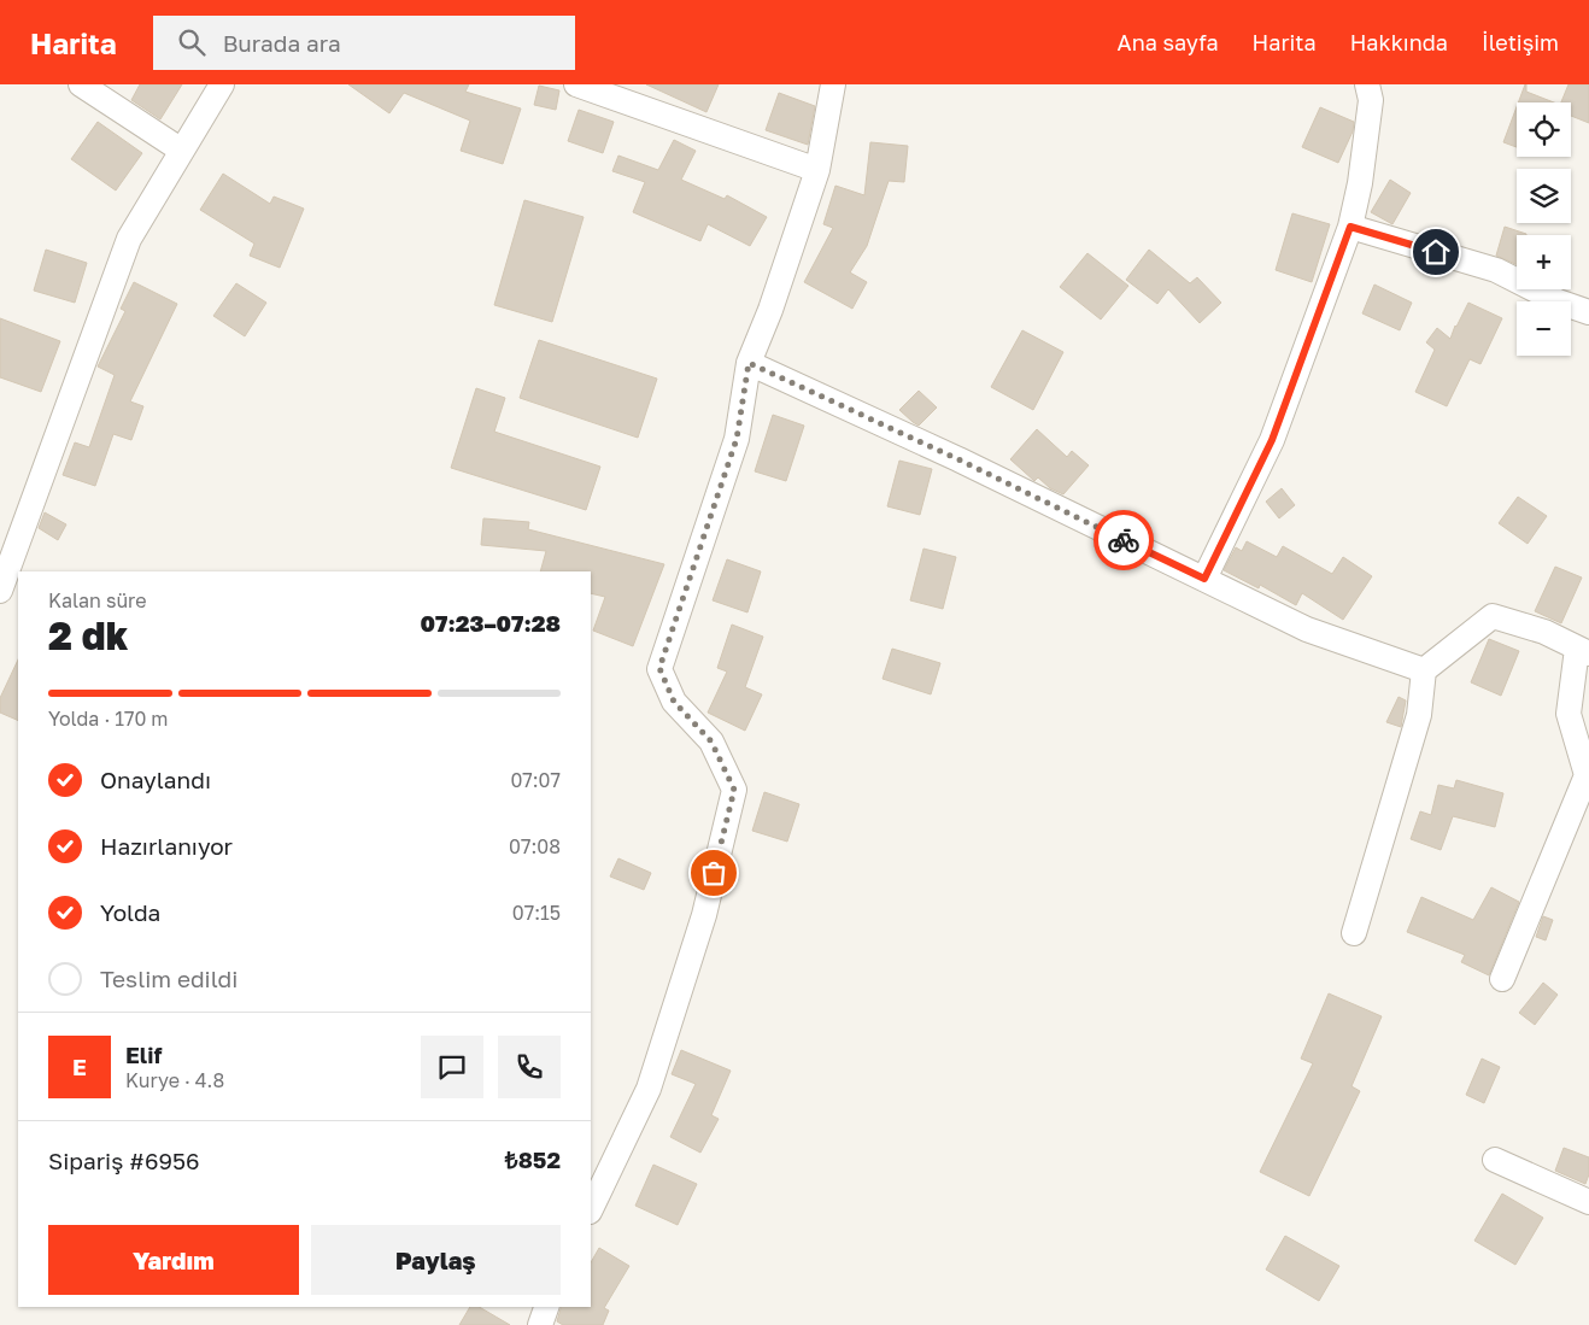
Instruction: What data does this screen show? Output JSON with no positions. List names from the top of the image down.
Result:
{
  "page": {
    "header": "Harita",
    "search": "Burada ara",
    "nav": [
      "Ana sayfa",
      "Harita",
      "Hakkında",
      "İletişim"
    ],
    "map_buttons": ["+", "−"],
    "heading": ["2 dk", "Kalan süre", "07:23–07:28"],
    "panel": [
      "Elif",
      "Kurye · 4.8",
      "Sipariş #6956",
      "₺852"
    ],
    "bar": "Yolda · 170 m",
    "list": [
      ["Onaylandı", "07:07"],
      ["Hazırlanıyor", "07:08"],
      ["Yolda", "07:15"],
      "Teslim edildi"
    ],
    "round": "E",
    "buttons": ["Yardım", "Paylaş"]
  }
}
